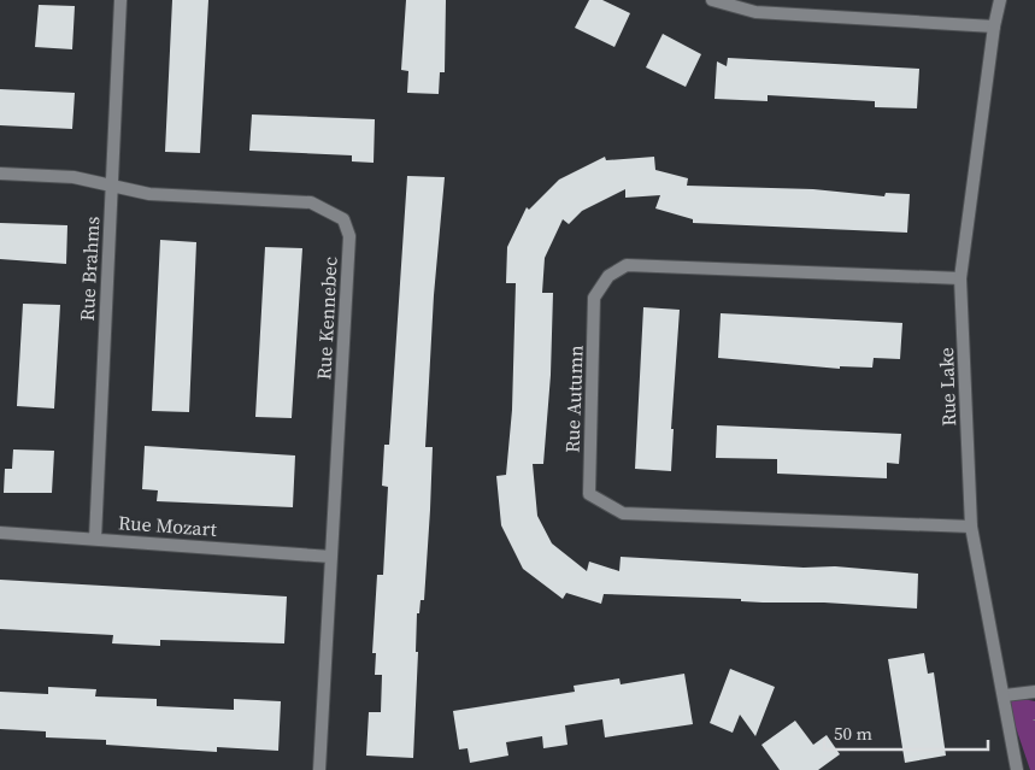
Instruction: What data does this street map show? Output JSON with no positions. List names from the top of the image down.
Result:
{
  "streets": {
    "street": [
      "Rue Brahms",
      "Rue Kennebec",
      "Rue Lake",
      "Rue Autumn",
      "Rue Mozart"
    ]
  },
  "crossings": [
    ["Rue Brahms", "Rue Kennebec"],
    ["Rue Brahms", "Rue Mozart"],
    ["Rue Kennebec", "Rue Mozart"],
    ["Rue Lake", "Rue Autumn"]
  ],
  "scale_bar": "50 m"
}
